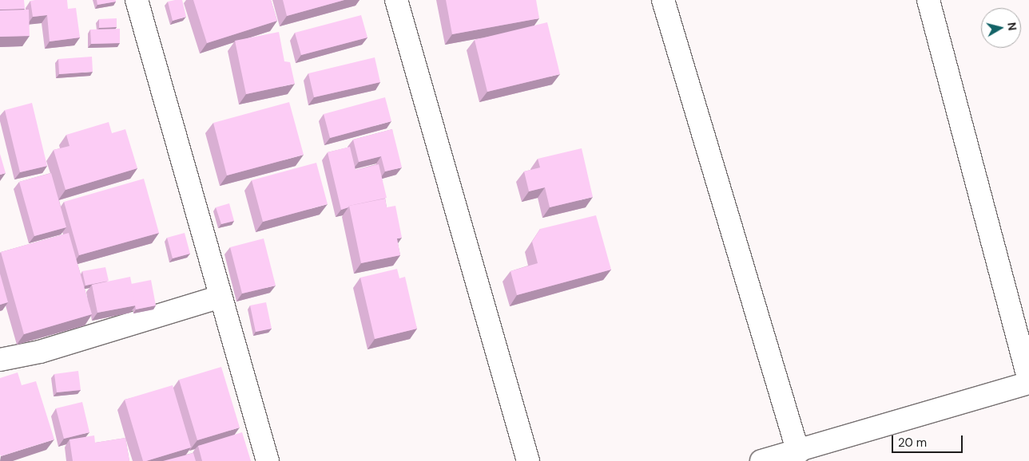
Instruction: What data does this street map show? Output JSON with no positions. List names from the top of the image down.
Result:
{
  "scale_bar": "20 m",
  "north": "right"
}
